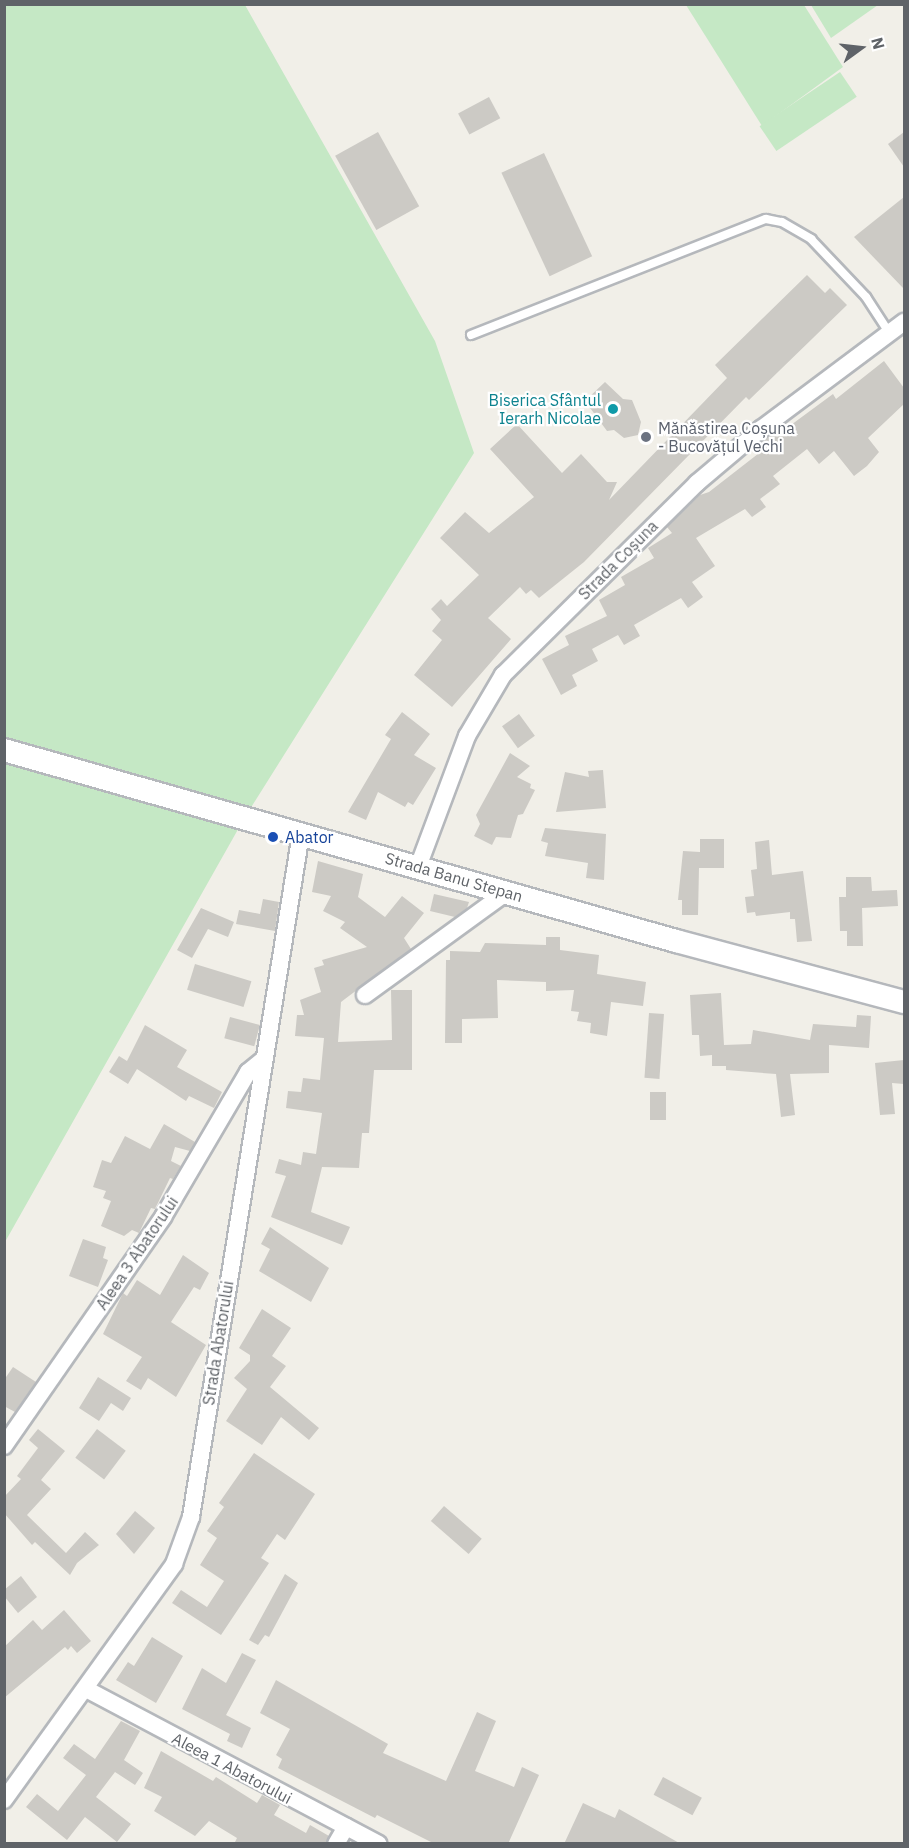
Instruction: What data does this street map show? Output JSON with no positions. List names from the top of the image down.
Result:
{
  "streets": {
    "main road": ["Strada Banu Stepan"],
    "street": [
      "Strada Coșuna",
      "Aleea 3 Abatorului",
      "Strada Abatorului",
      "Aleea 1 Abatorului"
    ]
  },
  "crossings": [
    ["Strada Coșuna", "Strada Banu Stepan"],
    ["Strada Banu Stepan", "Strada Abatorului"],
    ["Aleea 3 Abatorului", "Strada Abatorului"],
    ["Strada Abatorului", "Aleea 1 Abatorului"]
  ],
  "places": ["Biserica Sfântul Ierarh Nicolae", "Mănăstirea Coșuna - Bucovățul Vechi", "Abator"],
  "north": "right"
}
